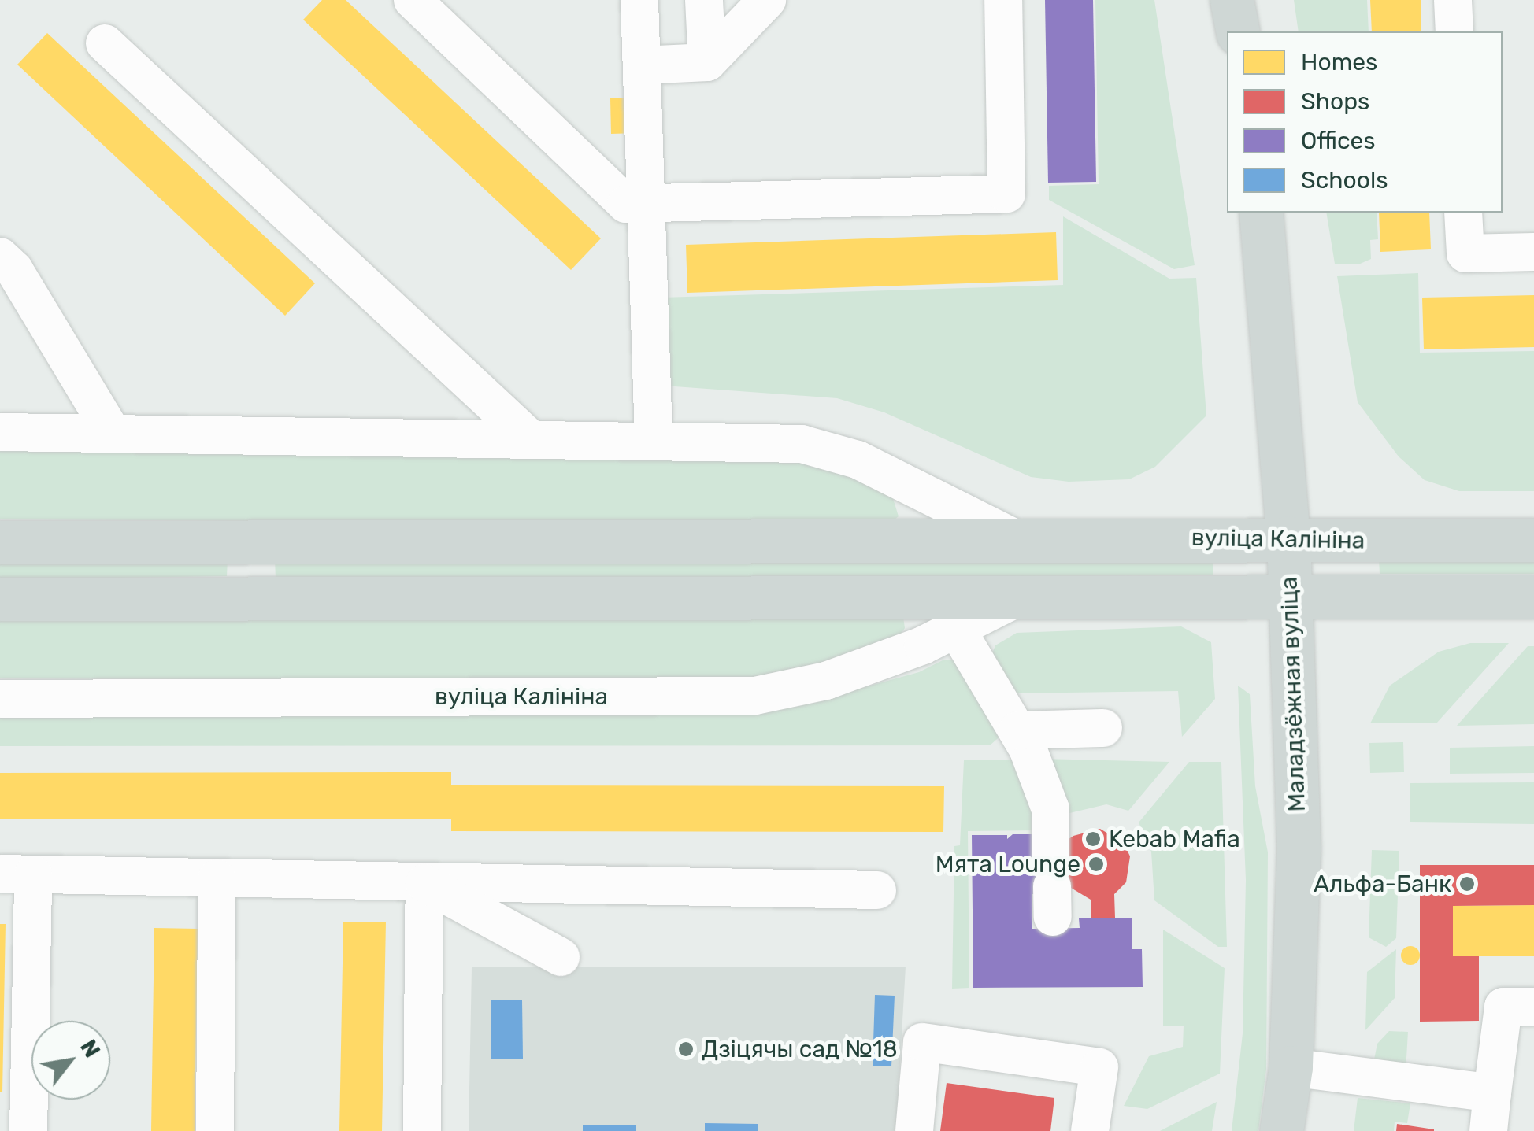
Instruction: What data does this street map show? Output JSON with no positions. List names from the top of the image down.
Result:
{
  "streets": {
    "main road": ["вуліца Калініна", "Маладзёжная вуліца"]
  },
  "crossings": [
    ["вуліца Калініна", "Маладзёжная вуліца"]
  ],
  "places": [
    "Kebab Mafia",
    "Мята Lounge",
    "Альфа-Банк",
    "Дзіцячы сад №18"
  ],
  "legend": [
    "Homes",
    "Shops",
    "Offices",
    "Schools"
  ],
  "north": "top right"
}
